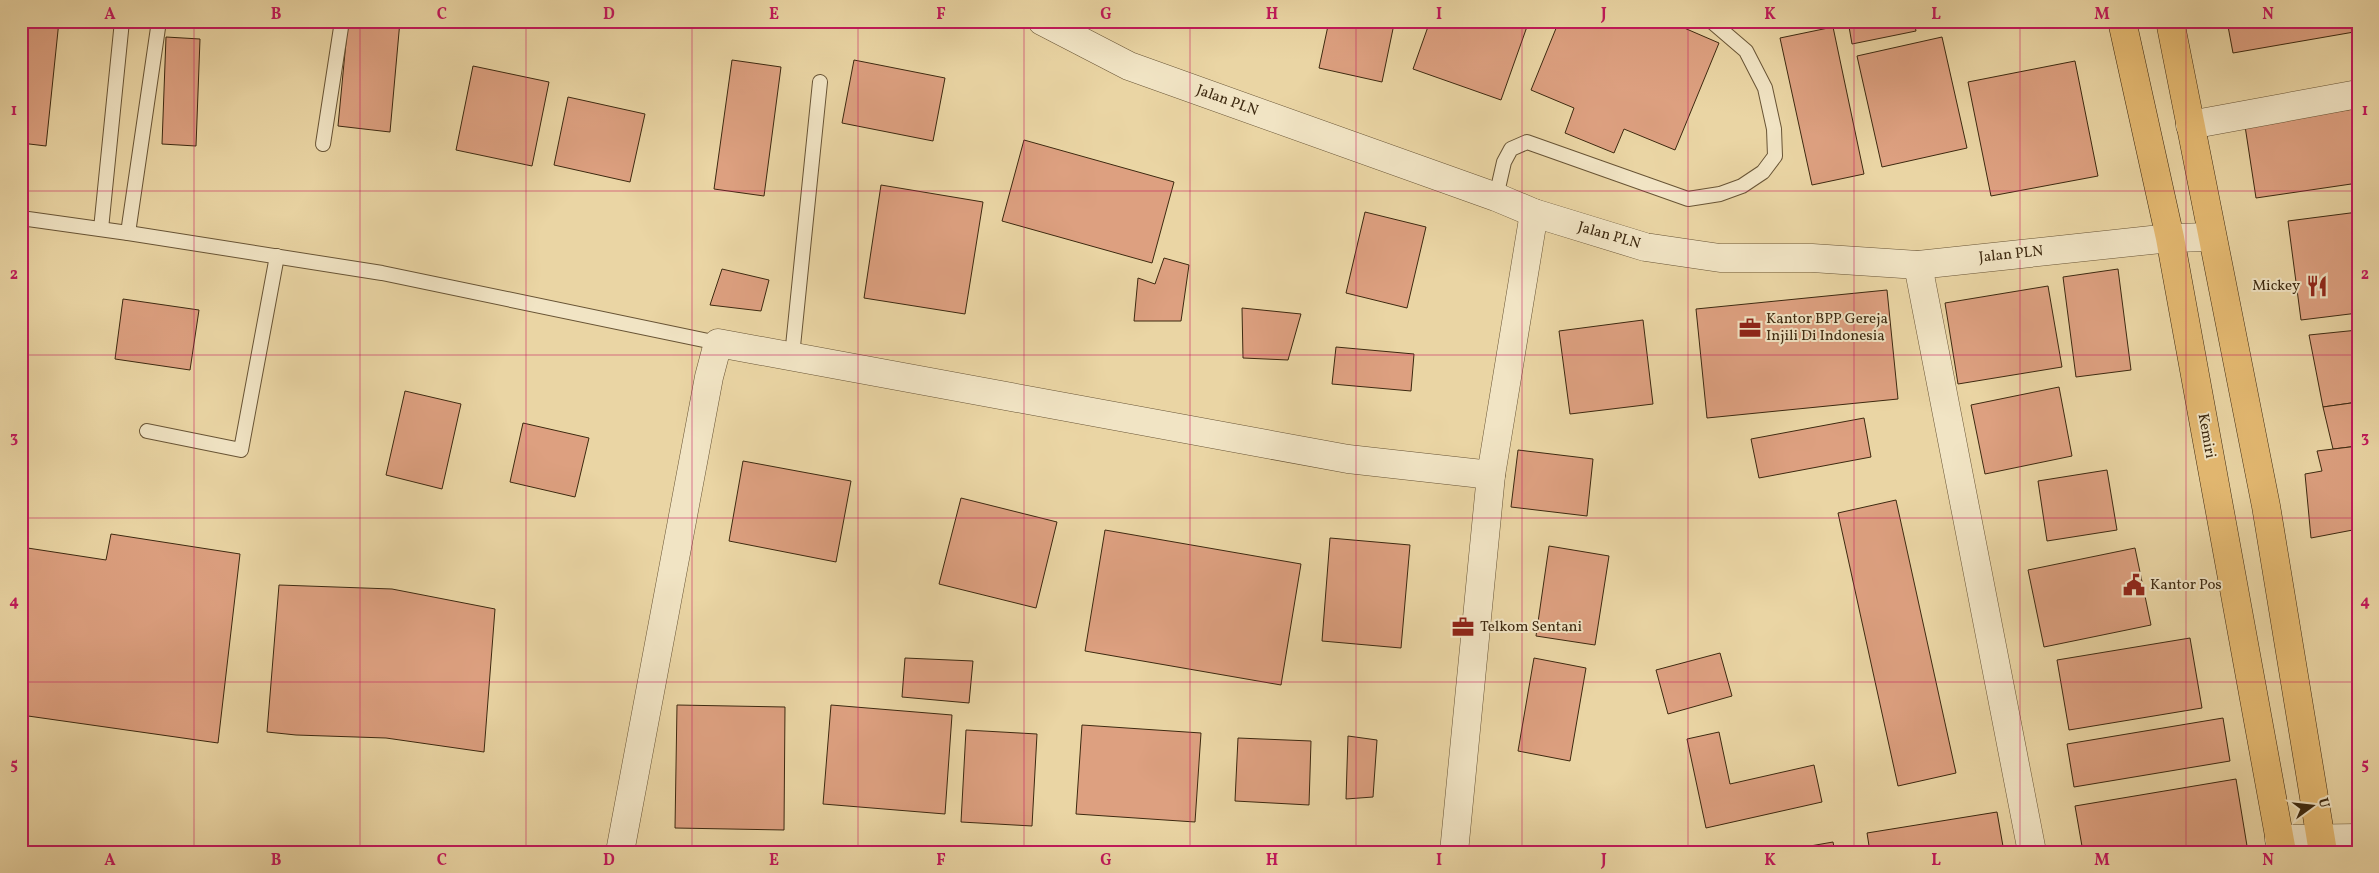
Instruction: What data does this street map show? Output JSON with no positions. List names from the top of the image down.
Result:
{
  "streets": {
    "highway": ["Kemiri"],
    "street": ["Jalan PLN"]
  },
  "crossings": [
    ["Jalan PLN", "Kemiri"]
  ],
  "places": {
    "restaurant": ["Mickey"],
    "office": ["Kantor BPP Gereja Injili Di Indonesia", "Telkom Sentani"],
    "public building": ["Kantor Pos"]
  },
  "north": "right",
  "grid": {
    "columns": [
      "A",
      "B",
      "C",
      "D",
      "E",
      "F",
      "G",
      "H",
      "I",
      "J",
      "K",
      "L",
      "M",
      "N"
    ],
    "rows": [
      "1",
      "2",
      "3",
      "4",
      "5"
    ]
  }
}
